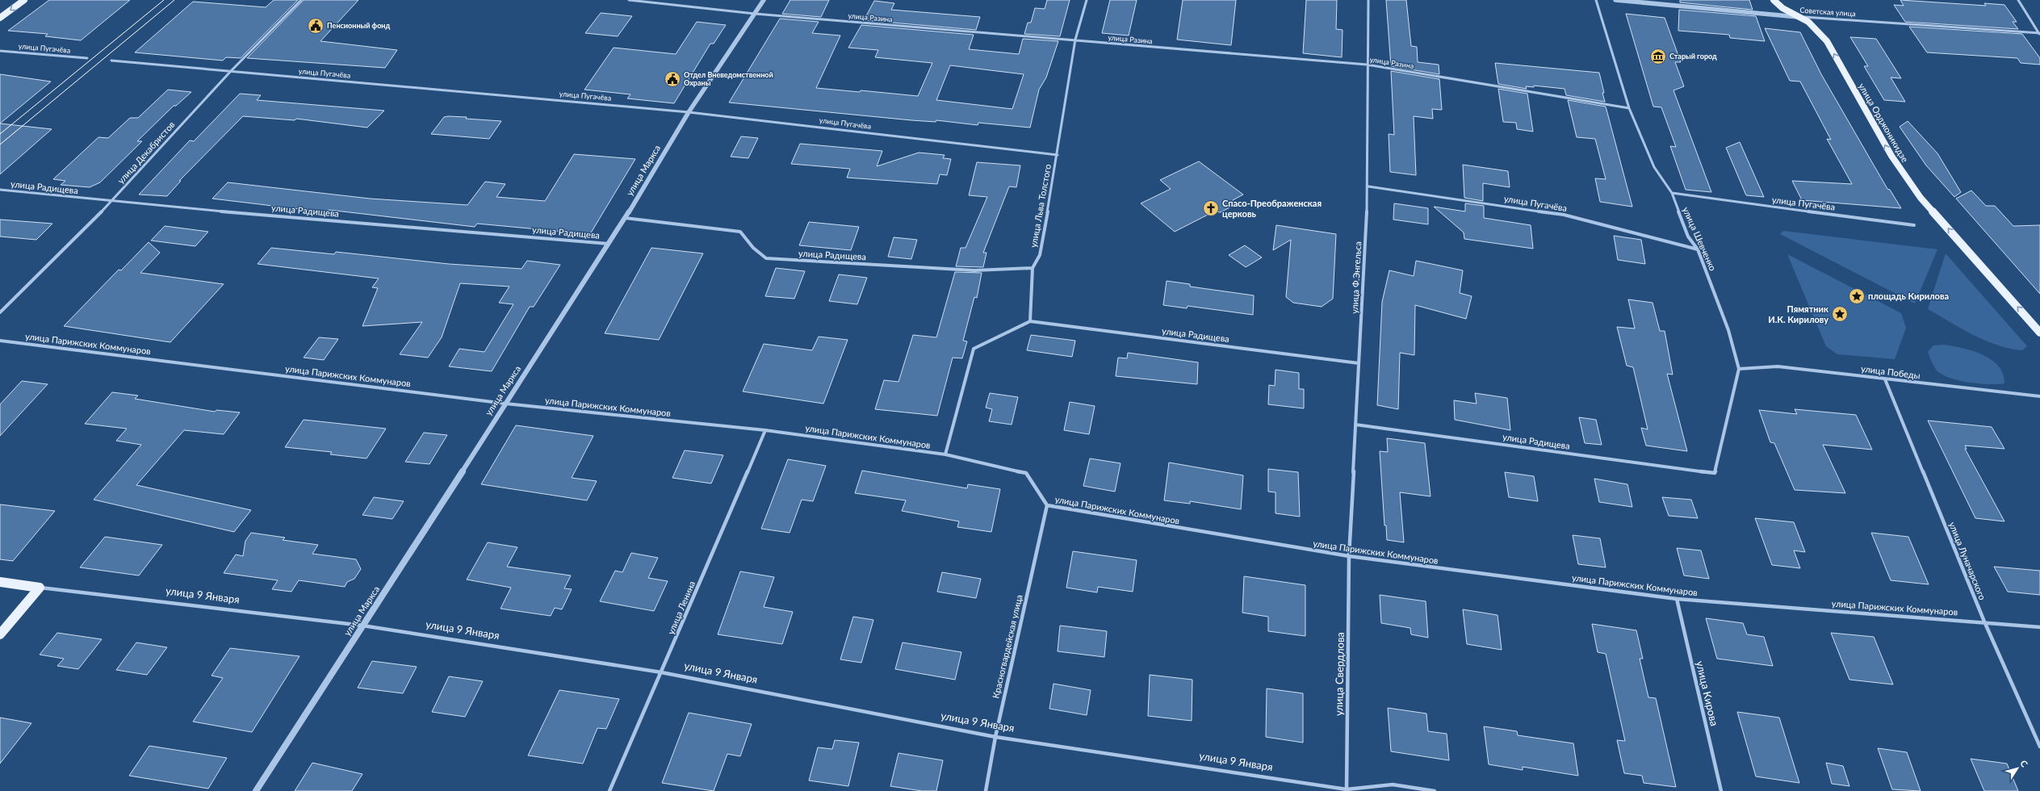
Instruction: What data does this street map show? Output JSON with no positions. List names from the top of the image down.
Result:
{
  "streets": {
    "main road": ["улица Орджоникидзе", "улица 9 Января"],
    "street": [
      "Советская улица",
      "улица Разина",
      "улица Пугачёва",
      "улица Декабристов",
      "улица Маркса",
      "улица Радищева",
      "улица Льва Толстого",
      "улица Шевченко",
      "улица Ф.Энгельса",
      "улица Парижских Коммунаров",
      "улица Победы",
      "улица Луначарского",
      "улица Ленина",
      "Красногвардейская улица",
      "улица Свердлова",
      "улица Кирова"
    ]
  },
  "crossings": [
    ["Советская улица", "улица Орджоникидзе"],
    ["улица Разина", "улица Маркса"],
    ["улица Разина", "улица Льва Толстого"],
    ["улица Разина", "улица Шевченко"],
    ["улица Разина", "улица Ф.Энгельса"],
    ["улица Пугачёва", "улица Декабристов"],
    ["улица Пугачёва", "улица Маркса"],
    ["улица Пугачёва", "улица Льва Толстого"],
    ["улица Пугачёва", "улица Шевченко"],
    ["улица Пугачёва", "улица Ф.Энгельса"],
    ["улица Декабристов", "улица Радищева"],
    ["улица Маркса", "улица Радищева"],
    ["улица Маркса", "улица Парижских Коммунаров"],
    ["улица Маркса", "улица 9 Января"],
    ["улица Радищева", "улица Льва Толстого"],
    ["улица Радищева", "улица Шевченко"],
    ["улица Радищева", "улица Ф.Энгельса"],
    ["улица Шевченко", "улица Победы"],
    ["улица Ф.Энгельса", "улица Парижских Коммунаров"],
    ["улица Ф.Энгельса", "улица Свердлова"],
    ["улица Парижских Коммунаров", "улица Луначарского"],
    ["улица Парижских Коммунаров", "улица Ленина"],
    ["улица Парижских Коммунаров", "Красногвардейская улица"],
    ["улица Парижских Коммунаров", "улица Свердлова"],
    ["улица Парижских Коммунаров", "улица Кирова"],
    ["улица Победы", "улица Луначарского"],
    ["улица 9 Января", "улица Ленина"],
    ["улица 9 Января", "Красногвардейская улица"],
    ["улица 9 Января", "улица Свердлова"]
  ],
  "one_way": ["улица Орджоникидзе"],
  "places": {
    "public building": ["Пенсионный фонд", "Отдел Вневедомственной Охраны"],
    "museum": ["Старый город"],
    "church": ["Спасо-Преображенская церковь"],
    "place": ["площадь Кирилова", "Пямятник И.К. Кирилову"]
  },
  "north": "top right"
}
